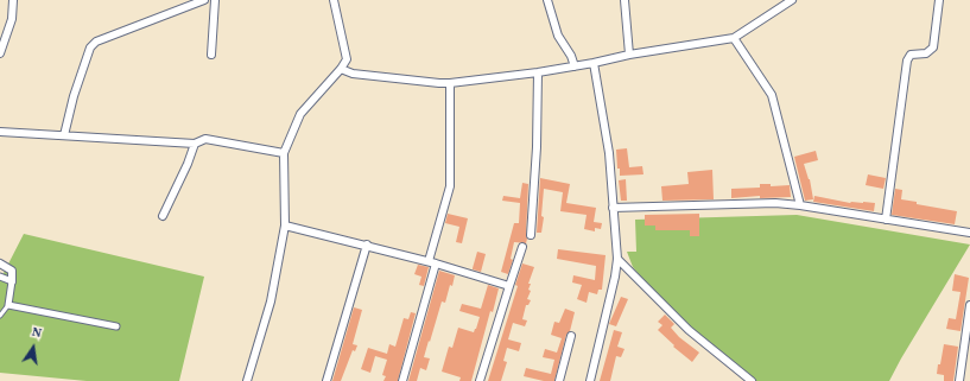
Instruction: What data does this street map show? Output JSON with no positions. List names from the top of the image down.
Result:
{
  "north": "top"
}
